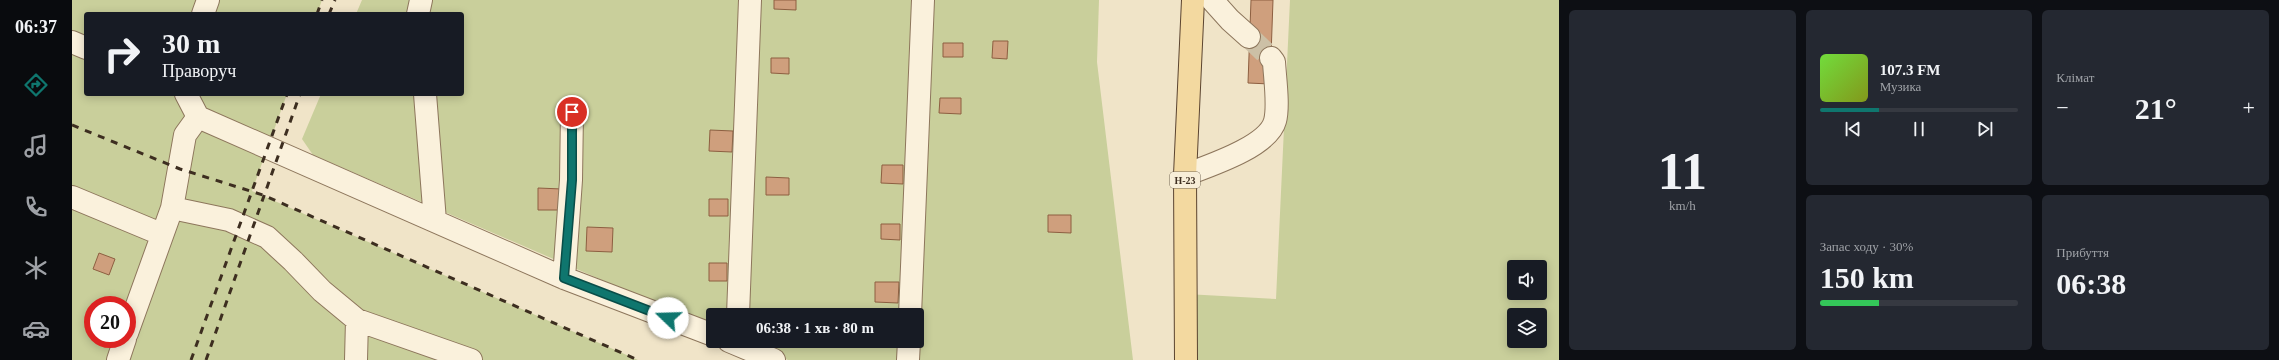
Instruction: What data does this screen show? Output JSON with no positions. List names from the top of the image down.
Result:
{
  "streets": {
    "main road": ["Н-23"]
  },
  "page": {
    "tabs": "06:37",
    "tile": [
      ["11", "km/h"],
      "Клімат",
      ["Запас ходу · 30%", "150 km"],
      ["Прибуття", "06:38"]
    ],
    "turn": ["30 m", "Праворуч"],
    "song": ["107.3 FM", "Музика"],
    "heat": ["−", "21°", "+"],
    "limit": "20",
    "trip": "06:38 · 1 хв · 80 m"
  }
}
